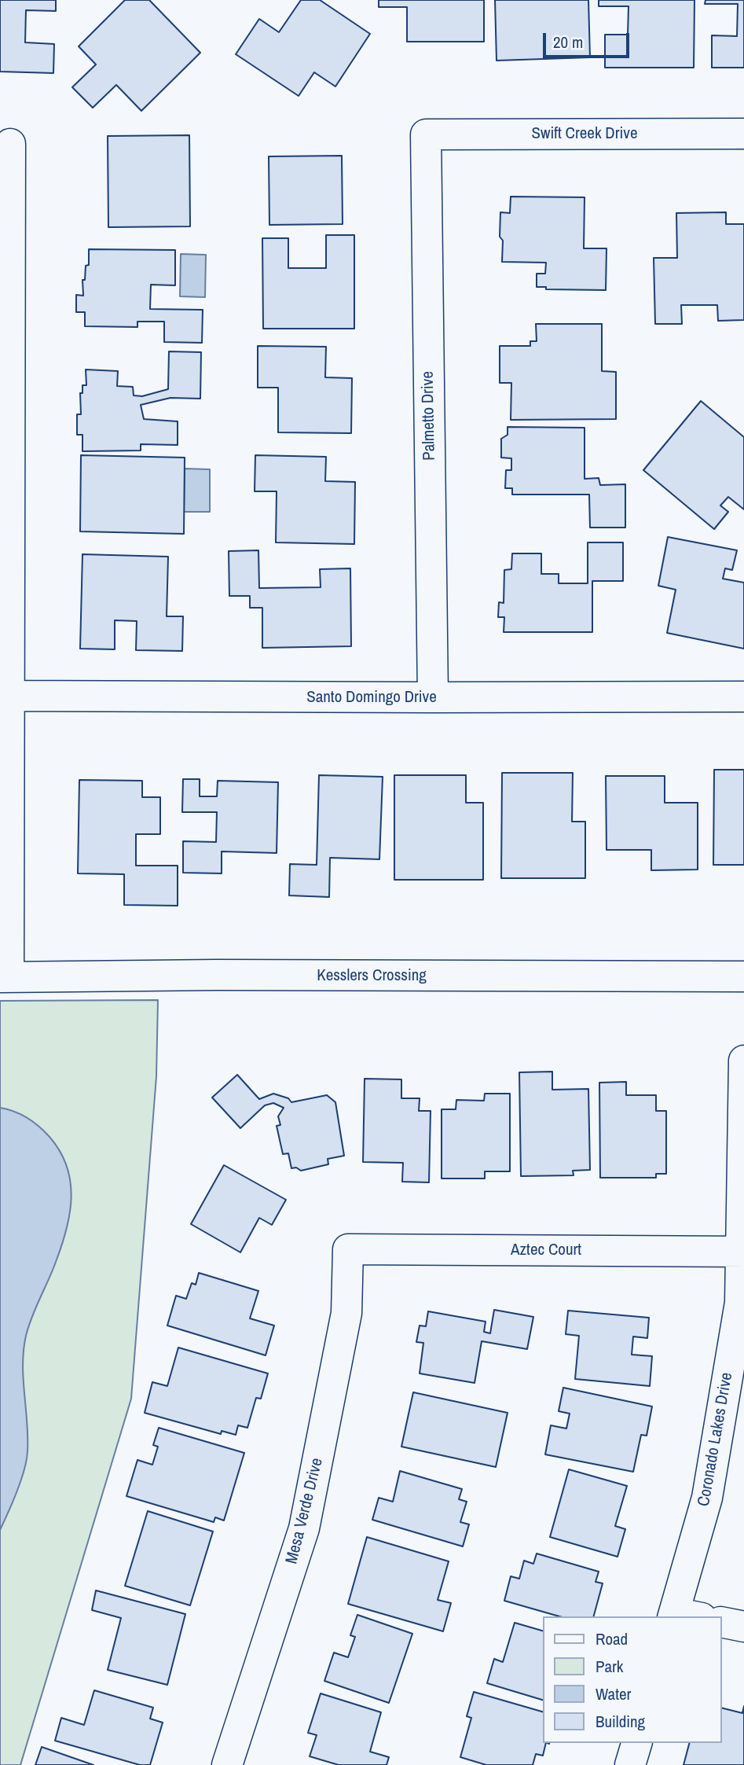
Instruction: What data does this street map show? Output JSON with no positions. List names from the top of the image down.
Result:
{
  "streets": {
    "street": [
      "Swift Creek Drive",
      "Palmetto Drive",
      "Santo Domingo Drive",
      "Kesslers Crossing",
      "Aztec Court",
      "Coronado Lakes Drive",
      "Mesa Verde Drive"
    ]
  },
  "crossings": [
    ["Swift Creek Drive", "Palmetto Drive"],
    ["Palmetto Drive", "Santo Domingo Drive"],
    ["Aztec Court", "Coronado Lakes Drive"],
    ["Aztec Court", "Mesa Verde Drive"]
  ],
  "legend": [
    "Road",
    "Park",
    "Water",
    "Building"
  ],
  "scale_bar": "20 m"
}
